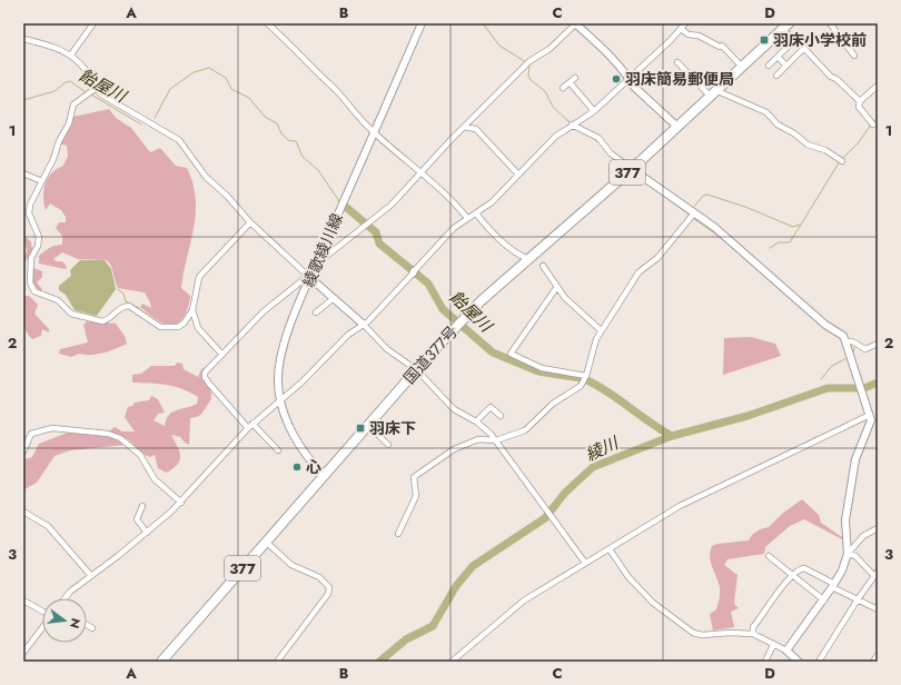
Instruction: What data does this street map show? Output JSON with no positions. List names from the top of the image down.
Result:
{
  "streets": {
    "highway": ["377", "国道377号"],
    "street": ["綾歌綾川線"]
  },
  "crossings": [
    ["綾歌綾川線", "国道377号"]
  ],
  "water": ["飴屋川", "綾川"],
  "places": {
    "transit": ["羽床小学校前", "羽床下"],
    "other": ["羽床簡易郵便局", "心"]
  },
  "north": "right",
  "grid": {
    "columns": [
      "A",
      "B",
      "C",
      "D"
    ],
    "rows": ["1", "2", "3"]
  }
}
